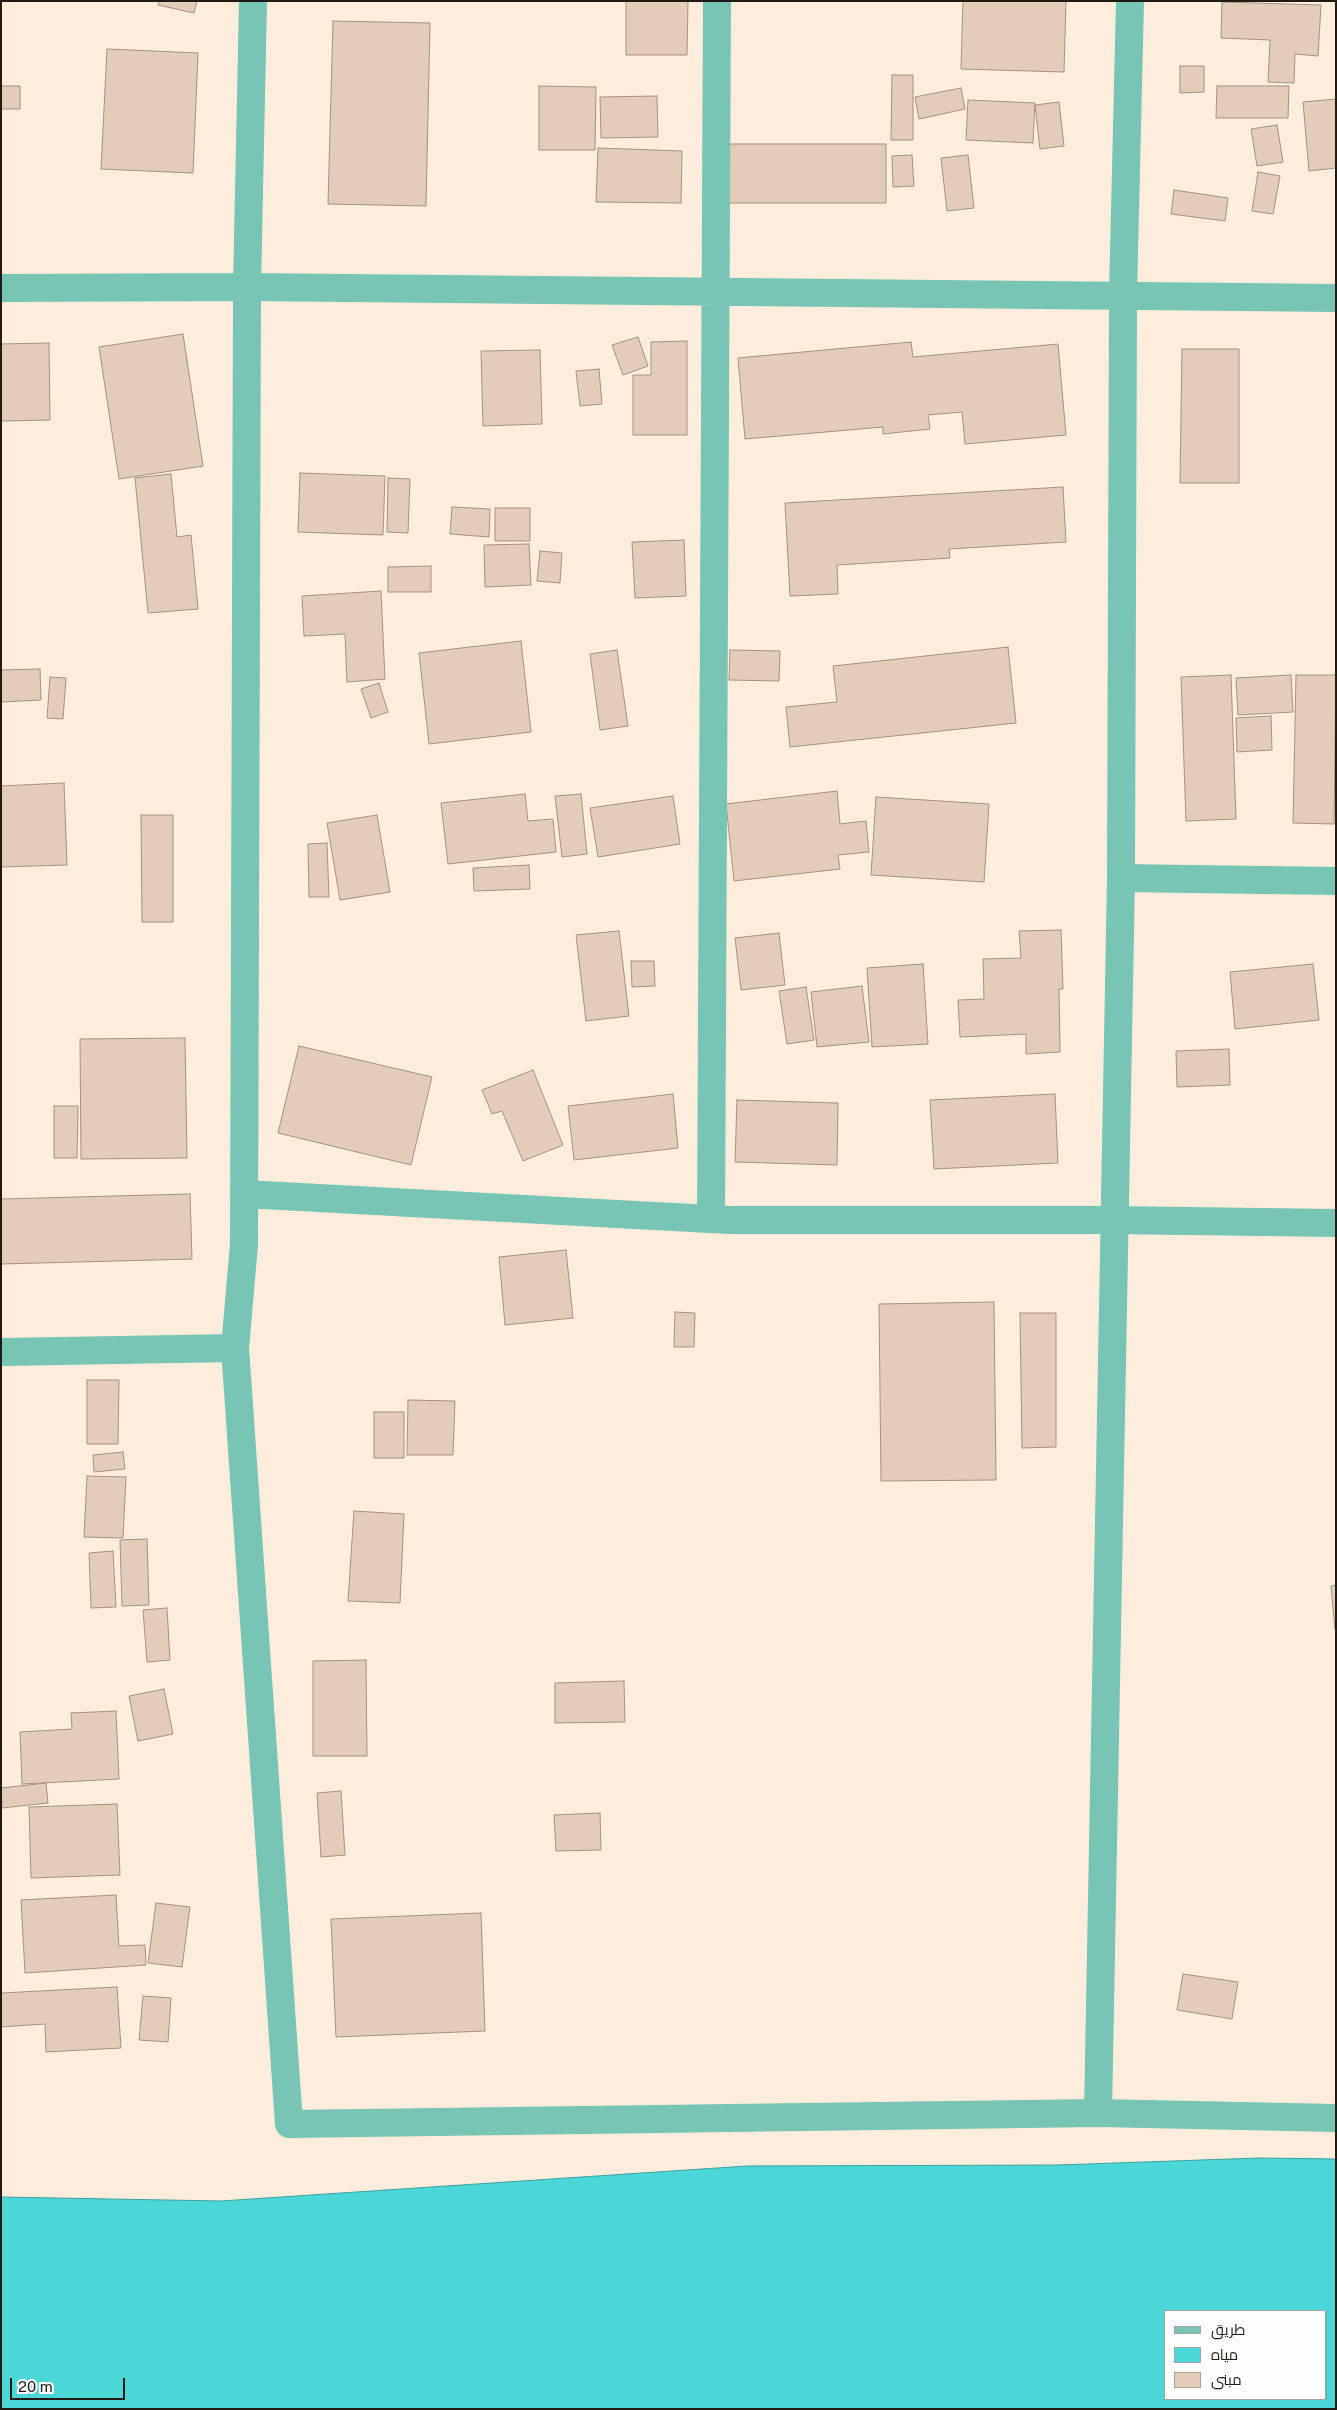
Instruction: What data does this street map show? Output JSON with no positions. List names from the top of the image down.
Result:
{
  "legend": ["طريق", "مياه", "مبنى"],
  "scale_bar": "20 m"
}
